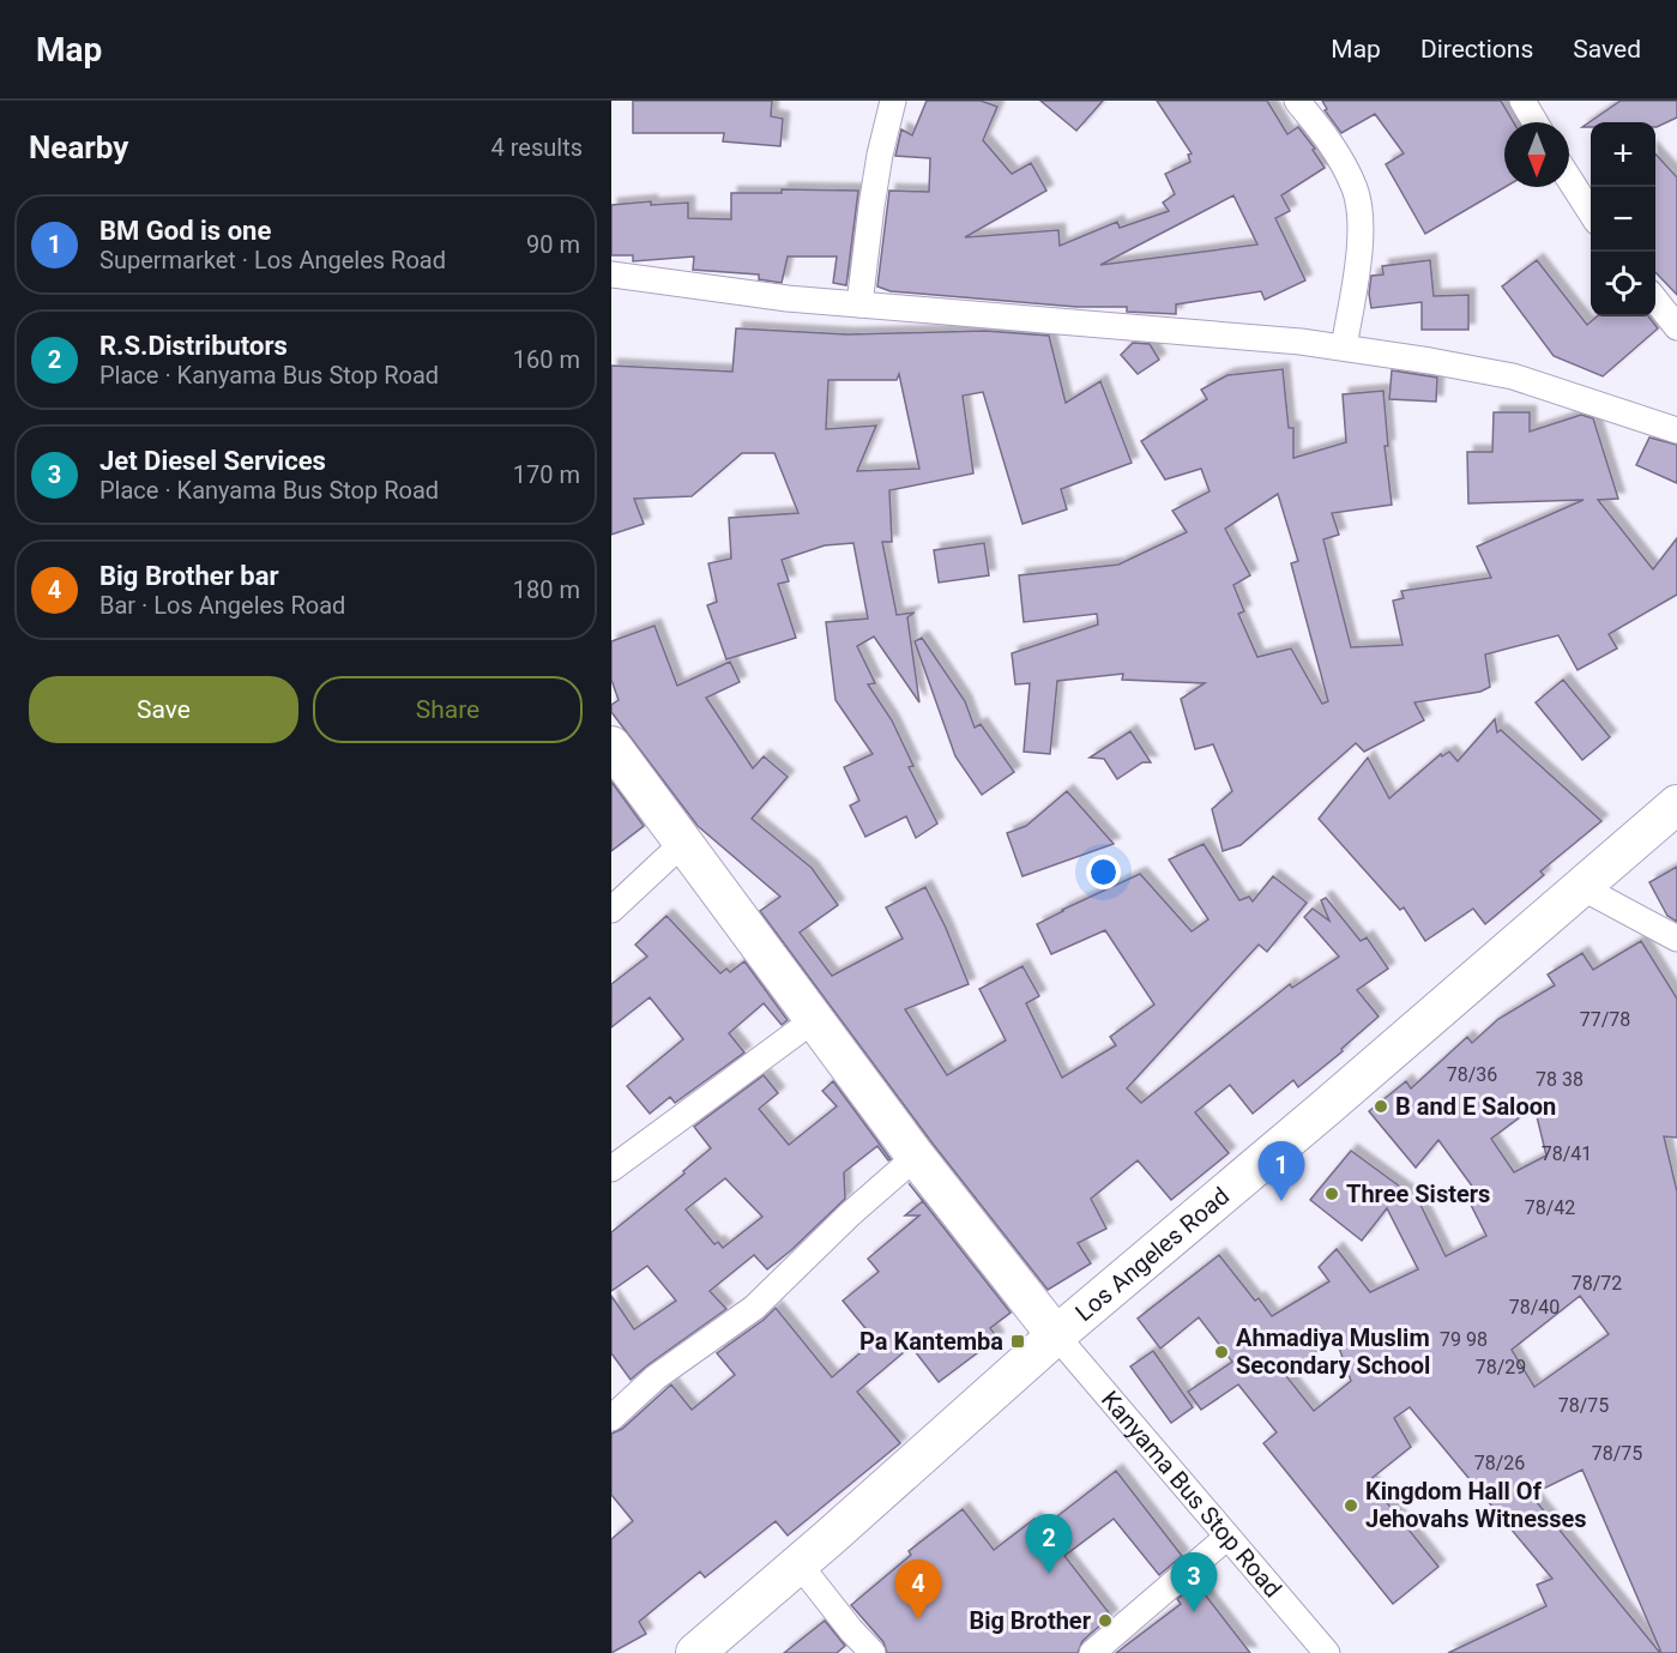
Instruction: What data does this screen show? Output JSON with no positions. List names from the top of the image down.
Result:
{
  "streets": {
    "main road": ["Los Angeles Road"],
    "street": ["Kanyama Bus Stop Road"]
  },
  "crossings": [
    ["Los Angeles Road", "Kanyama Bus Stop Road"]
  ],
  "places": {
    "other": [
      "B and E Saloon",
      "Three Sisters",
      "Ahmadiya Muslim Secondary School",
      "Kingdom Hall Of Jehovahs Witnesses",
      "Big Brother"
    ],
    "transit": ["Pa Kantemba"]
  },
  "house_numbers": [
    "77/78",
    "78/36",
    "78 38",
    "78/41",
    "78/42",
    "78/72",
    "78/40",
    "79 98",
    "78/29",
    "78/75",
    "78/75",
    "78/26"
  ],
  "north": "bottom",
  "page": {
    "header": "Map",
    "nav": ["Map", "Directions", "Saved"],
    "heading": ["Nearby", "4 results"],
    "map_buttons": ["+", "−"],
    "list": [
      {
        "mark": "1",
        "name": "BM God is one",
        "note": "Supermarket · Los Angeles Road",
        "value": "90 m"
      },
      {
        "mark": "2",
        "name": "R.S.Distributors",
        "note": "Place · Kanyama Bus Stop Road",
        "value": "160 m"
      },
      {
        "mark": "3",
        "name": "Jet Diesel Services",
        "note": "Place · Kanyama Bus Stop Road",
        "value": "170 m"
      },
      {
        "mark": "4",
        "name": "Big Brother bar",
        "note": "Bar · Los Angeles Road",
        "value": "180 m"
      }
    ],
    "buttons": ["Save", "Share"],
    "pins": [
      "1",
      "2",
      "3",
      "4"
    ]
  }
}
